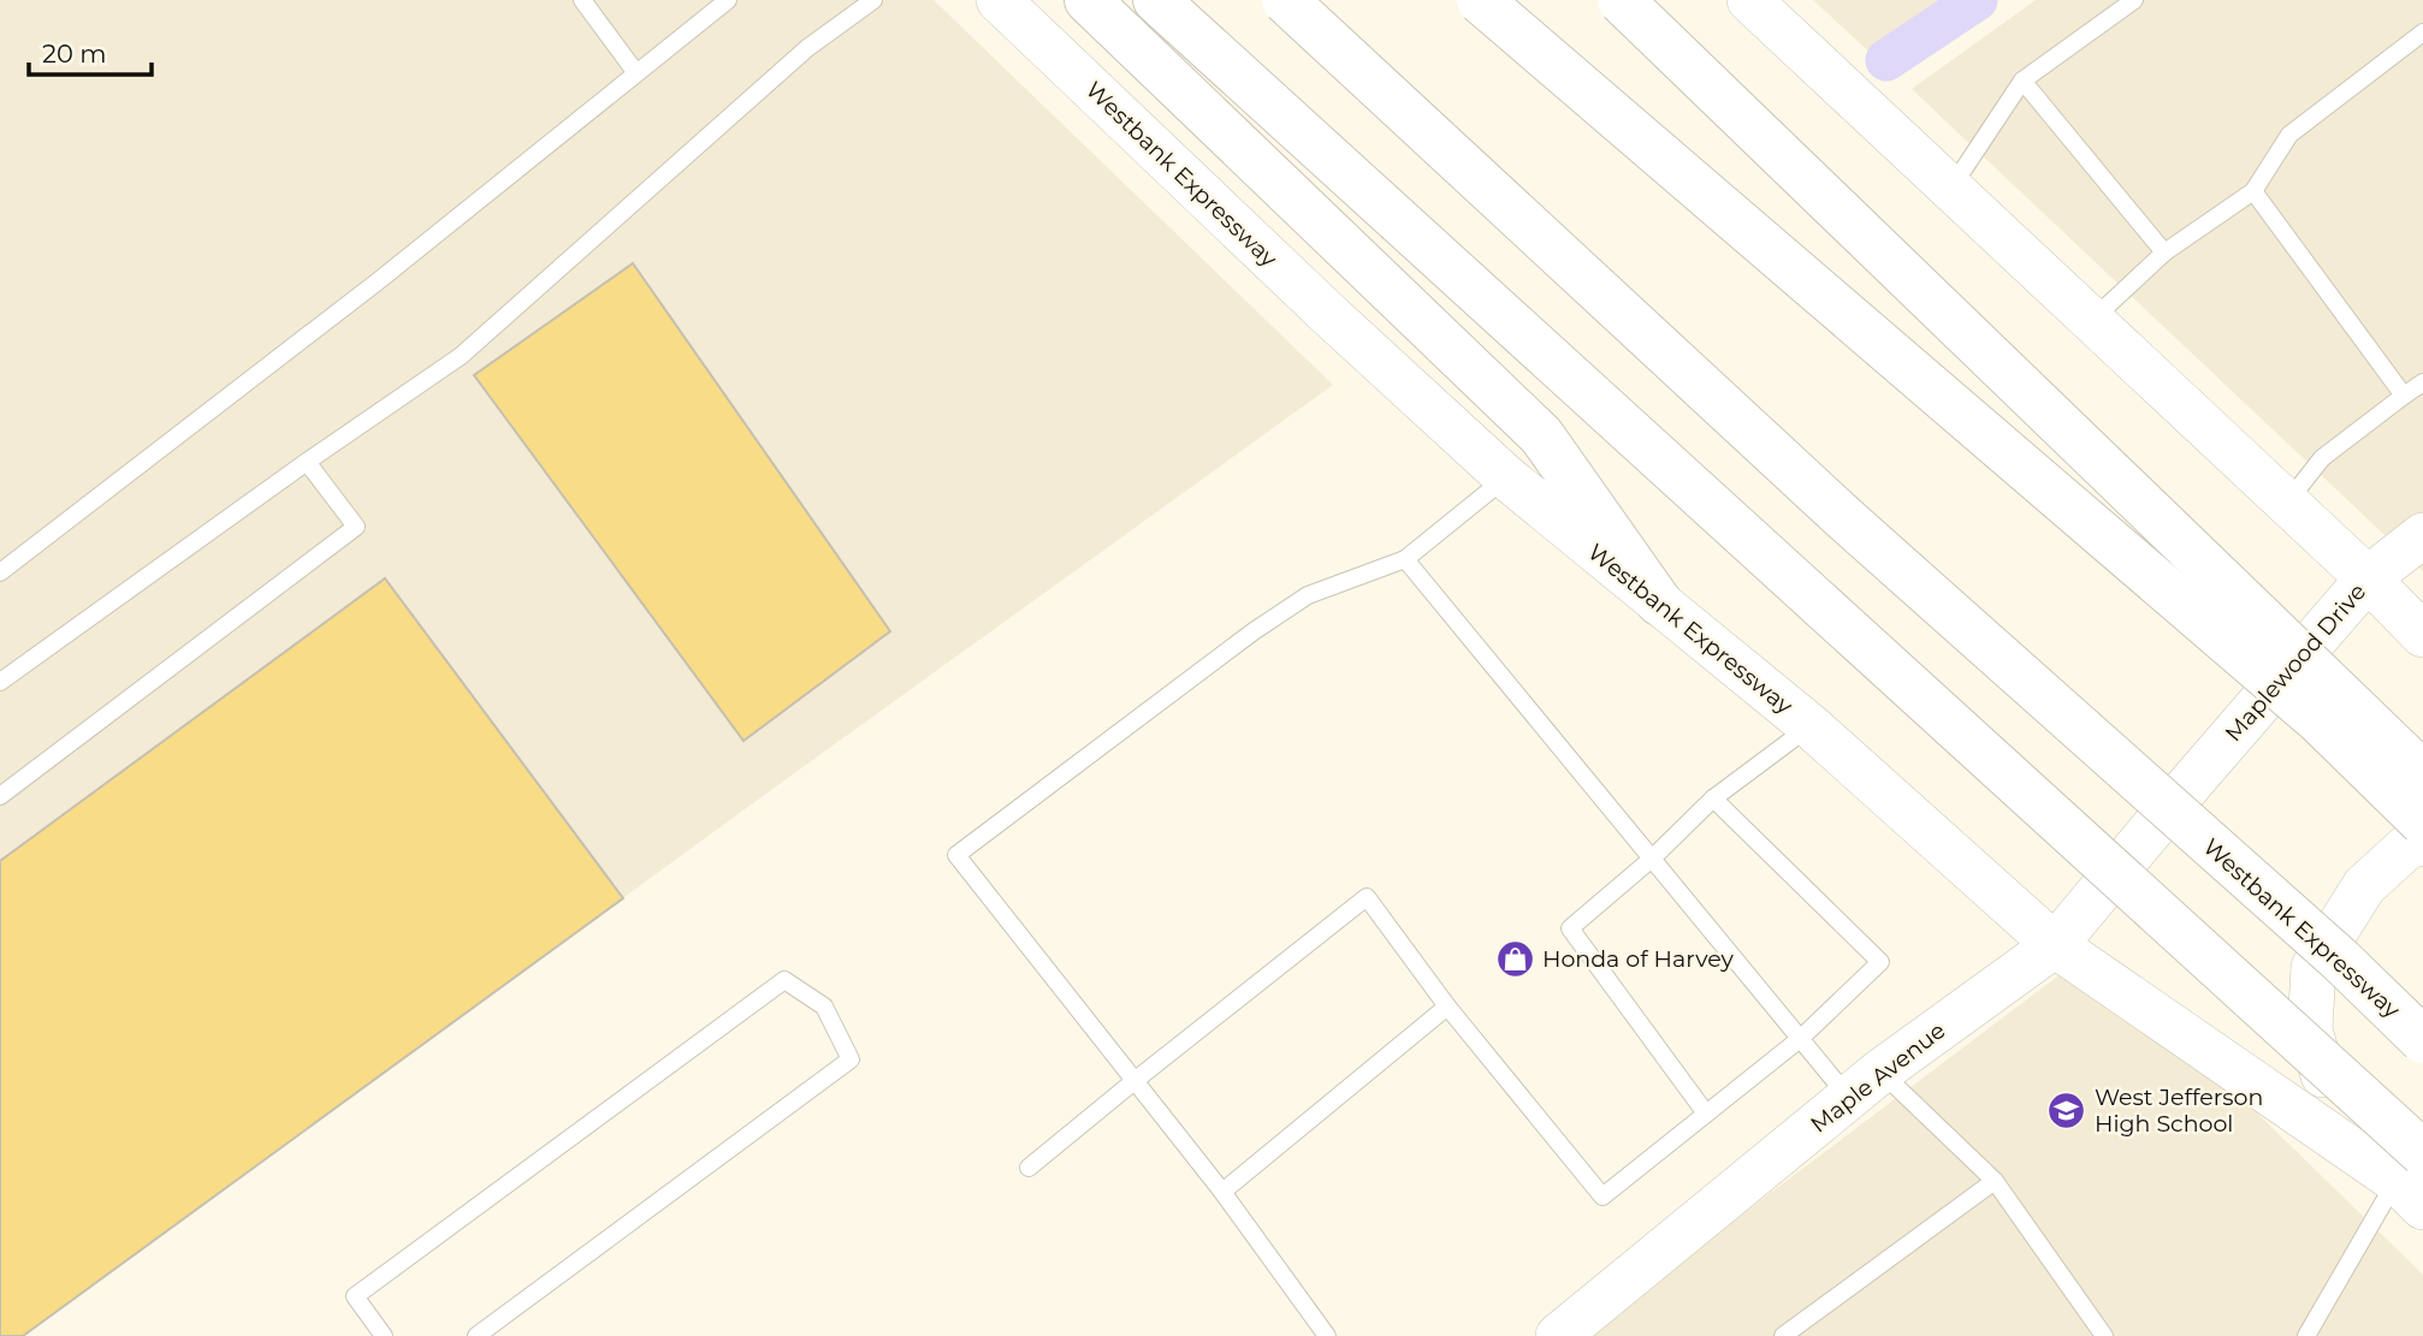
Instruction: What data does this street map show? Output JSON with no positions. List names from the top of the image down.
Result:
{
  "streets": {
    "highway": ["Westbank Expressway"],
    "main road": ["Maplewood Drive", "Maple Avenue"]
  },
  "crossings": [
    ["Westbank Expressway", "Maple Avenue"],
    ["Maplewood Drive", "Maple Avenue"]
  ],
  "places": {
    "shop": ["Honda of Harvey"],
    "school or university": ["West Jefferson High School"]
  },
  "scale_bar": "20 m"
}
